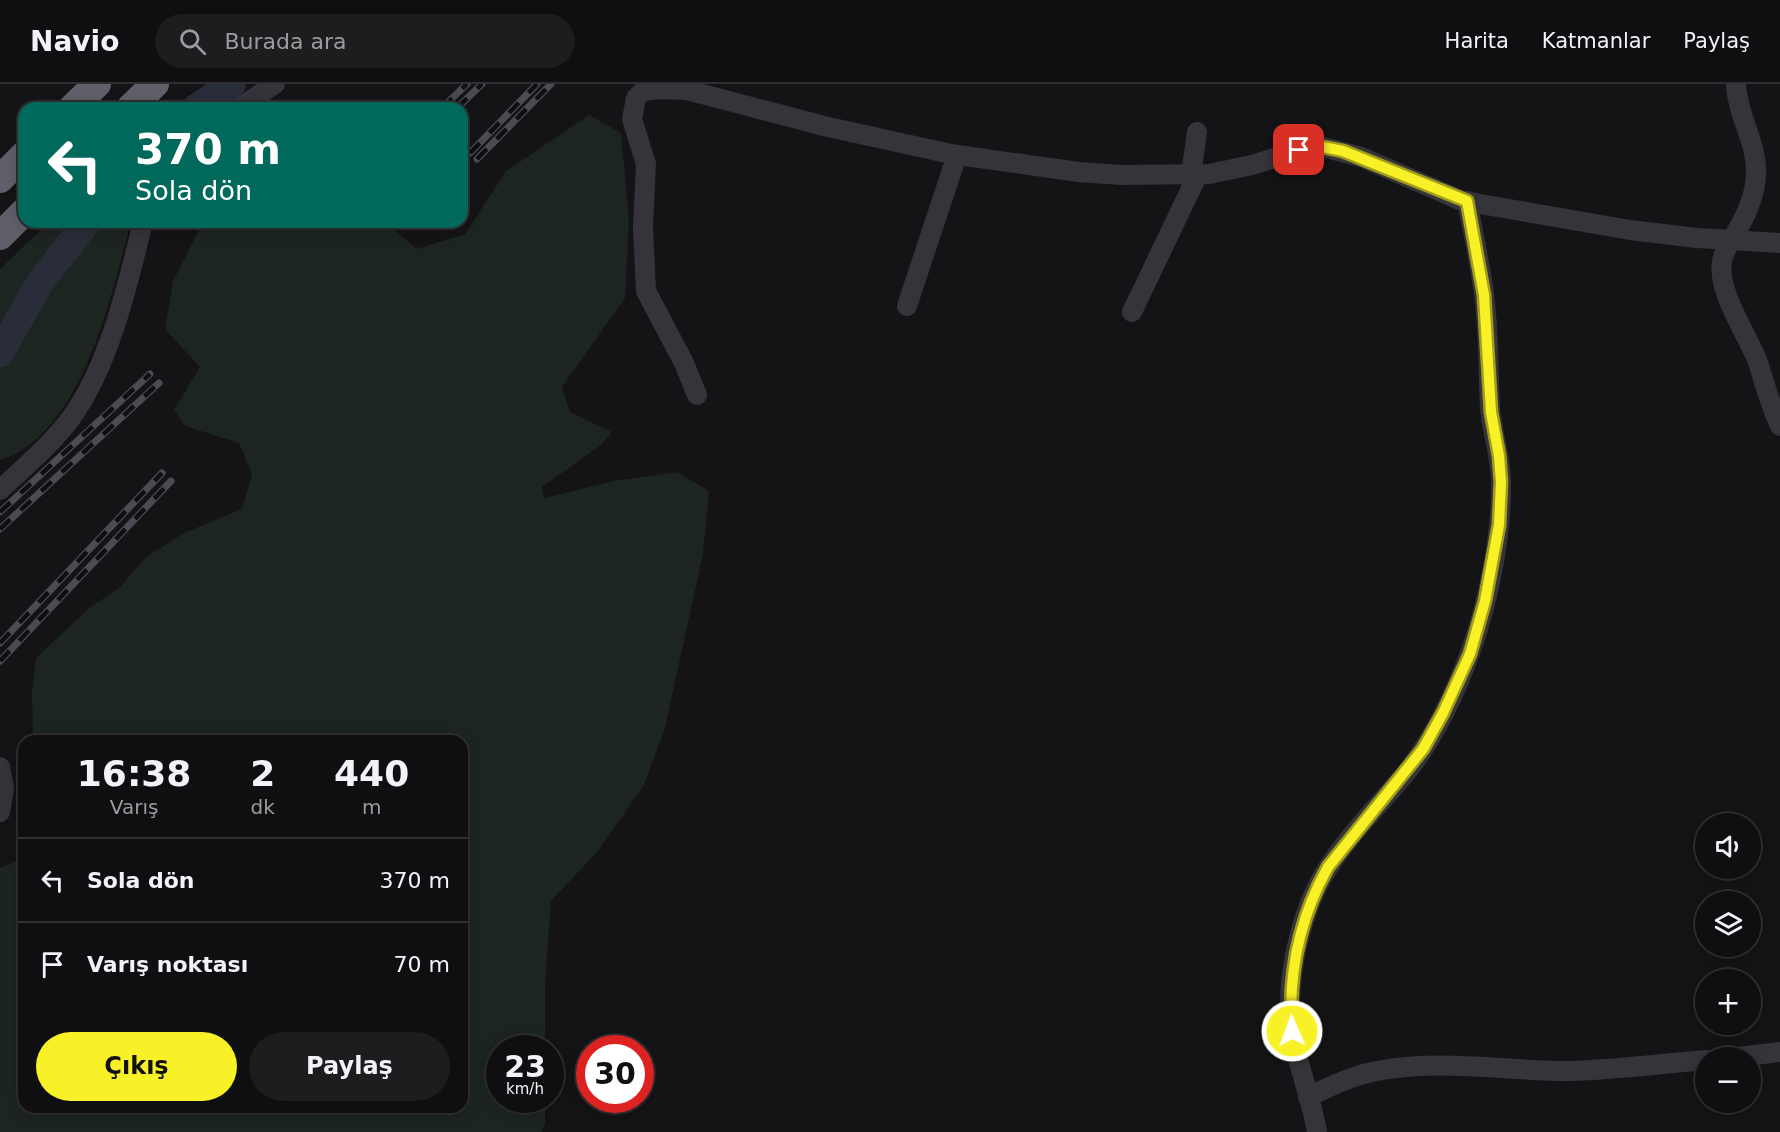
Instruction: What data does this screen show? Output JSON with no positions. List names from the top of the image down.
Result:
{
  "page": {
    "header": "Navio",
    "search": "Burada ara",
    "nav": ["Harita", "Katmanlar", "Paylaş"],
    "turn": ["370 m", "Sola dön"],
    "eta": [
      "16:38",
      "Varış",
      "2",
      "dk",
      "440",
      "m"
    ],
    "map_buttons": ["+", "−"],
    "list": [
      {
        "name": "Sola dön",
        "value": "370 m"
      },
      {
        "name": "Varış noktası",
        "value": "70 m"
      }
    ],
    "buttons": ["Çıkış", "Paylaş"],
    "speed": "23 km/h",
    "limit": "30"
  }
}
